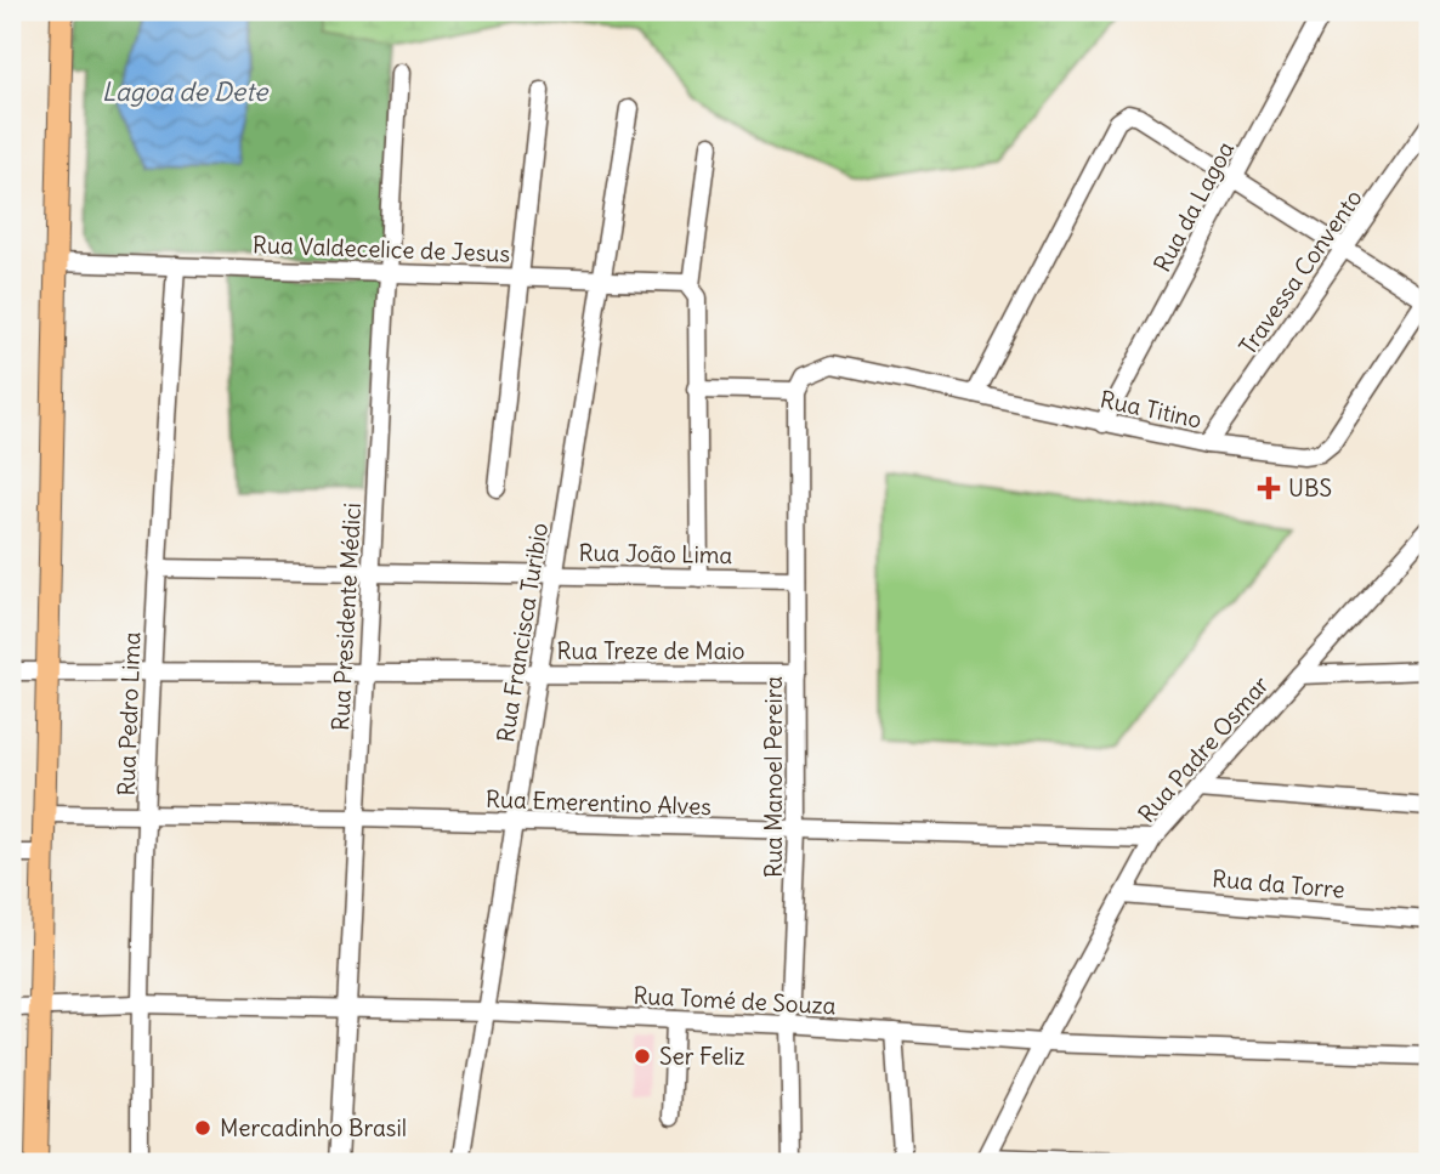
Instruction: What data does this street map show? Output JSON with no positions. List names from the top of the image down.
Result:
{
  "streets": {
    "street": [
      "Rua da Lagoa",
      "Rua Valdecelice de Jesus",
      "Travessa Convento",
      "Rua Titino",
      "Rua João Lima",
      "Rua Presidente Médici",
      "Rua Francisca Turibio",
      "Rua Treze de Maio",
      "Rua Pedro Lima",
      "Rua Padre Osmar",
      "Rua Manoel Pereira",
      "Rua Emerentino Alves",
      "Rua da Torre",
      "Rua Tomé de Souza"
    ]
  },
  "crossings": [
    ["Rua da Lagoa", "Rua Titino"],
    ["Rua Valdecelice de Jesus", "Rua Presidente Médici"],
    ["Rua Valdecelice de Jesus", "Rua Francisca Turibio"],
    ["Rua Valdecelice de Jesus", "Rua Pedro Lima"],
    ["Travessa Convento", "Rua Titino"],
    ["Rua Titino", "Rua Manoel Pereira"],
    ["Rua João Lima", "Rua Presidente Médici"],
    ["Rua João Lima", "Rua Francisca Turibio"],
    ["Rua João Lima", "Rua Pedro Lima"],
    ["Rua João Lima", "Rua Manoel Pereira"],
    ["Rua Presidente Médici", "Rua Treze de Maio"],
    ["Rua Presidente Médici", "Rua Emerentino Alves"],
    ["Rua Presidente Médici", "Rua Tomé de Souza"],
    ["Rua Francisca Turibio", "Rua Treze de Maio"],
    ["Rua Francisca Turibio", "Rua Emerentino Alves"],
    ["Rua Francisca Turibio", "Rua Tomé de Souza"],
    ["Rua Treze de Maio", "Rua Pedro Lima"],
    ["Rua Treze de Maio", "Rua Manoel Pereira"],
    ["Rua Pedro Lima", "Rua Emerentino Alves"],
    ["Rua Pedro Lima", "Rua Tomé de Souza"],
    ["Rua Padre Osmar", "Rua Emerentino Alves"],
    ["Rua Padre Osmar", "Rua da Torre"],
    ["Rua Padre Osmar", "Rua Tomé de Souza"],
    ["Rua Manoel Pereira", "Rua Emerentino Alves"],
    ["Rua Manoel Pereira", "Rua Tomé de Souza"]
  ],
  "water": ["Lagoa de Dete"],
  "places": {
    "health": ["UBS"],
    "other": ["Ser Feliz", "Mercadinho Brasil"]
  }
}
